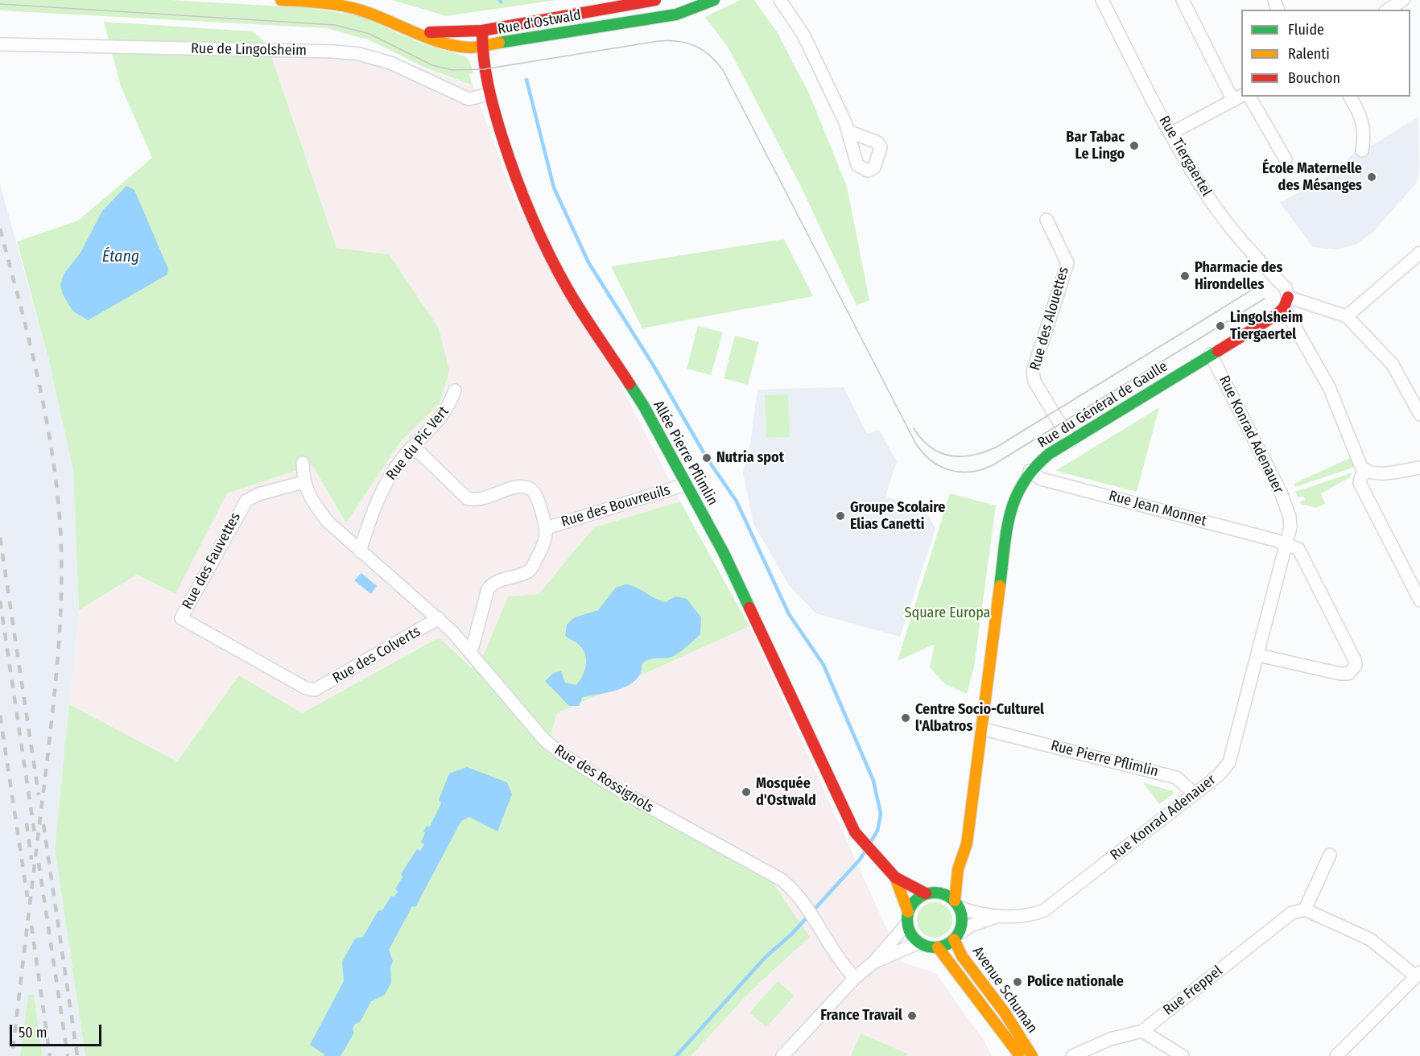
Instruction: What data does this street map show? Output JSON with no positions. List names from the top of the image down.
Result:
{
  "streets": {
    "street": [
      "Rue d'Ostwald",
      "Rue de Lingolsheim",
      "Rue Tiergaertel",
      "Rue des Alouettes",
      "Rue du Général de Gaulle",
      "Rue Konrad Adenauer",
      "Rue du Pic Vert",
      "Allée Pierre Pflimlin",
      "Rue des Bouvreuils",
      "Rue Jean Monnet",
      "Rue des Fauvettes",
      "Rue des Colverts",
      "Rue Pierre Pflimlin",
      "Rue des Rossignols",
      "Avenue Schuman",
      "Rue Freppel"
    ]
  },
  "crossings": [
    ["Rue d'Ostwald", "Allée Pierre Pflimlin"],
    ["Rue de Lingolsheim", "Allée Pierre Pflimlin"],
    ["Rue Tiergaertel", "Rue du Général de Gaulle"],
    ["Rue des Alouettes", "Rue du Général de Gaulle"],
    ["Rue du Général de Gaulle", "Rue Konrad Adenauer"],
    ["Rue du Général de Gaulle", "Allée Pierre Pflimlin"],
    ["Rue du Général de Gaulle", "Rue Jean Monnet"],
    ["Rue du Général de Gaulle", "Rue Pierre Pflimlin"],
    ["Rue du Général de Gaulle", "Avenue Schuman"],
    ["Rue Konrad Adenauer", "Allée Pierre Pflimlin"],
    ["Rue Konrad Adenauer", "Rue Jean Monnet"],
    ["Rue Konrad Adenauer", "Rue Pierre Pflimlin"],
    ["Rue Konrad Adenauer", "Avenue Schuman"],
    ["Rue du Pic Vert", "Rue des Bouvreuils"],
    ["Rue du Pic Vert", "Rue des Rossignols"],
    ["Allée Pierre Pflimlin", "Rue des Bouvreuils"],
    ["Allée Pierre Pflimlin", "Avenue Schuman"],
    ["Rue des Bouvreuils", "Rue des Rossignols"],
    ["Rue des Fauvettes", "Rue des Colverts"],
    ["Rue des Fauvettes", "Rue des Rossignols"],
    ["Rue des Colverts", "Rue des Rossignols"]
  ],
  "water": ["Étang"],
  "parks": ["Square Europa"],
  "places": [
    "Bar Tabac Le Lingo",
    "École Maternelle des Mésanges",
    "Pharmacie des Hirondelles",
    "Lingolsheim Tiergaertel",
    "Nutria spot",
    "Groupe Scolaire Elias Canetti",
    "Centre Socio-Culturel l'Albatros",
    "Mosquée d'Ostwald",
    "Police nationale",
    "France Travail"
  ],
  "legend": ["Fluide", "Ralenti", "Bouchon"],
  "scale_bar": "50 m"
}
